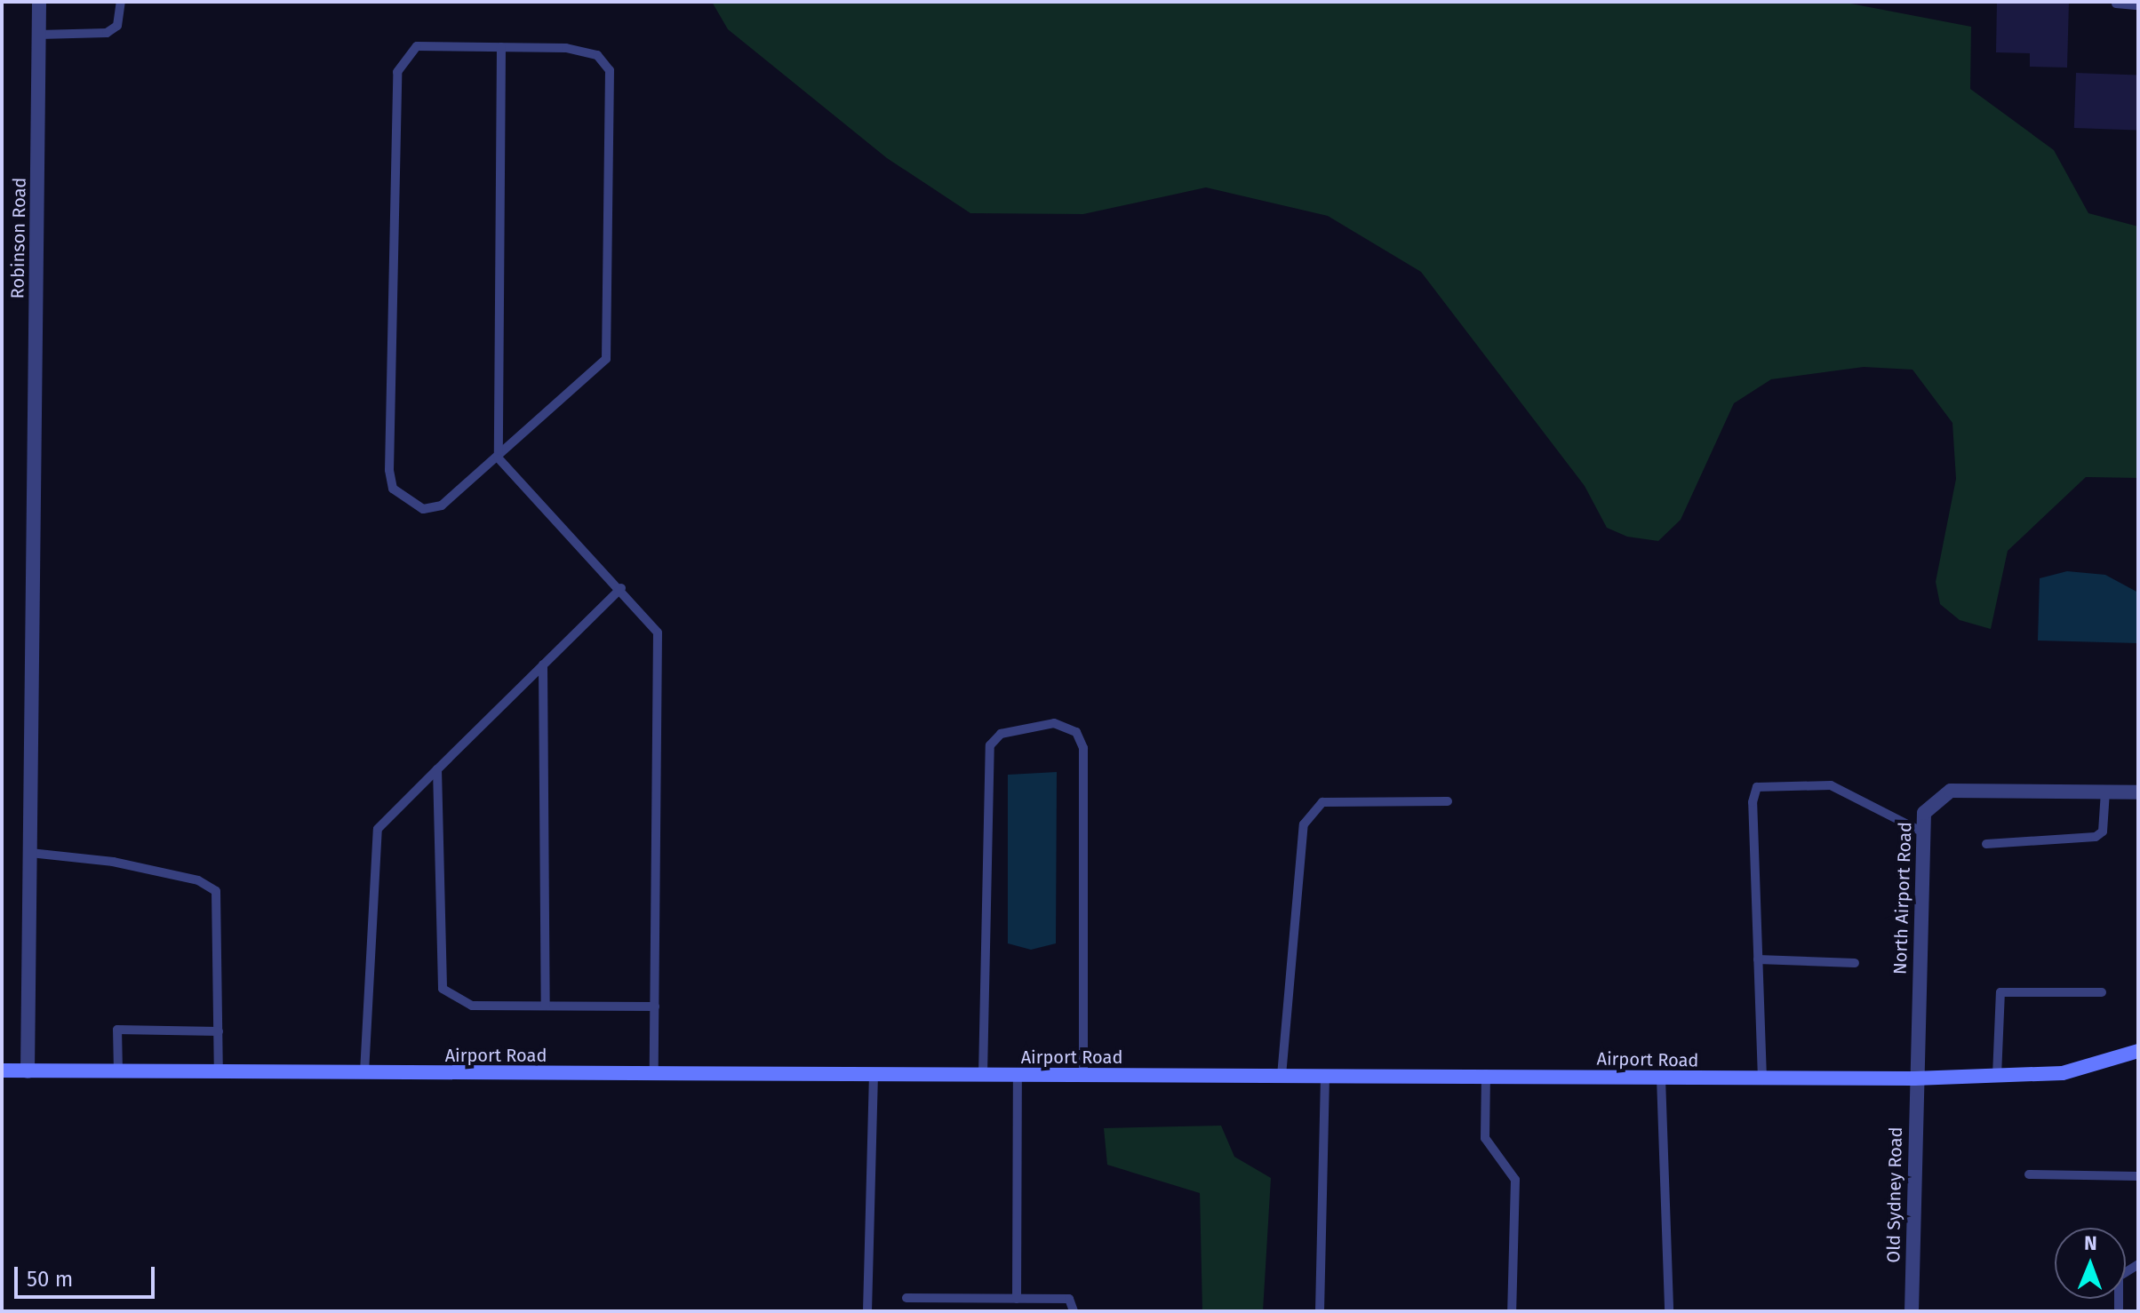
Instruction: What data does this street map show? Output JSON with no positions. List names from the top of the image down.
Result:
{
  "streets": {
    "street": [
      "Robinson Road",
      "North Airport Road",
      "Airport Road",
      "Old Sydney Road"
    ]
  },
  "crossings": [
    ["Robinson Road", "Airport Road"],
    ["North Airport Road", "Airport Road"],
    ["North Airport Road", "Old Sydney Road"],
    ["Airport Road", "Old Sydney Road"]
  ],
  "scale_bar": "50 m",
  "north": "top"
}
